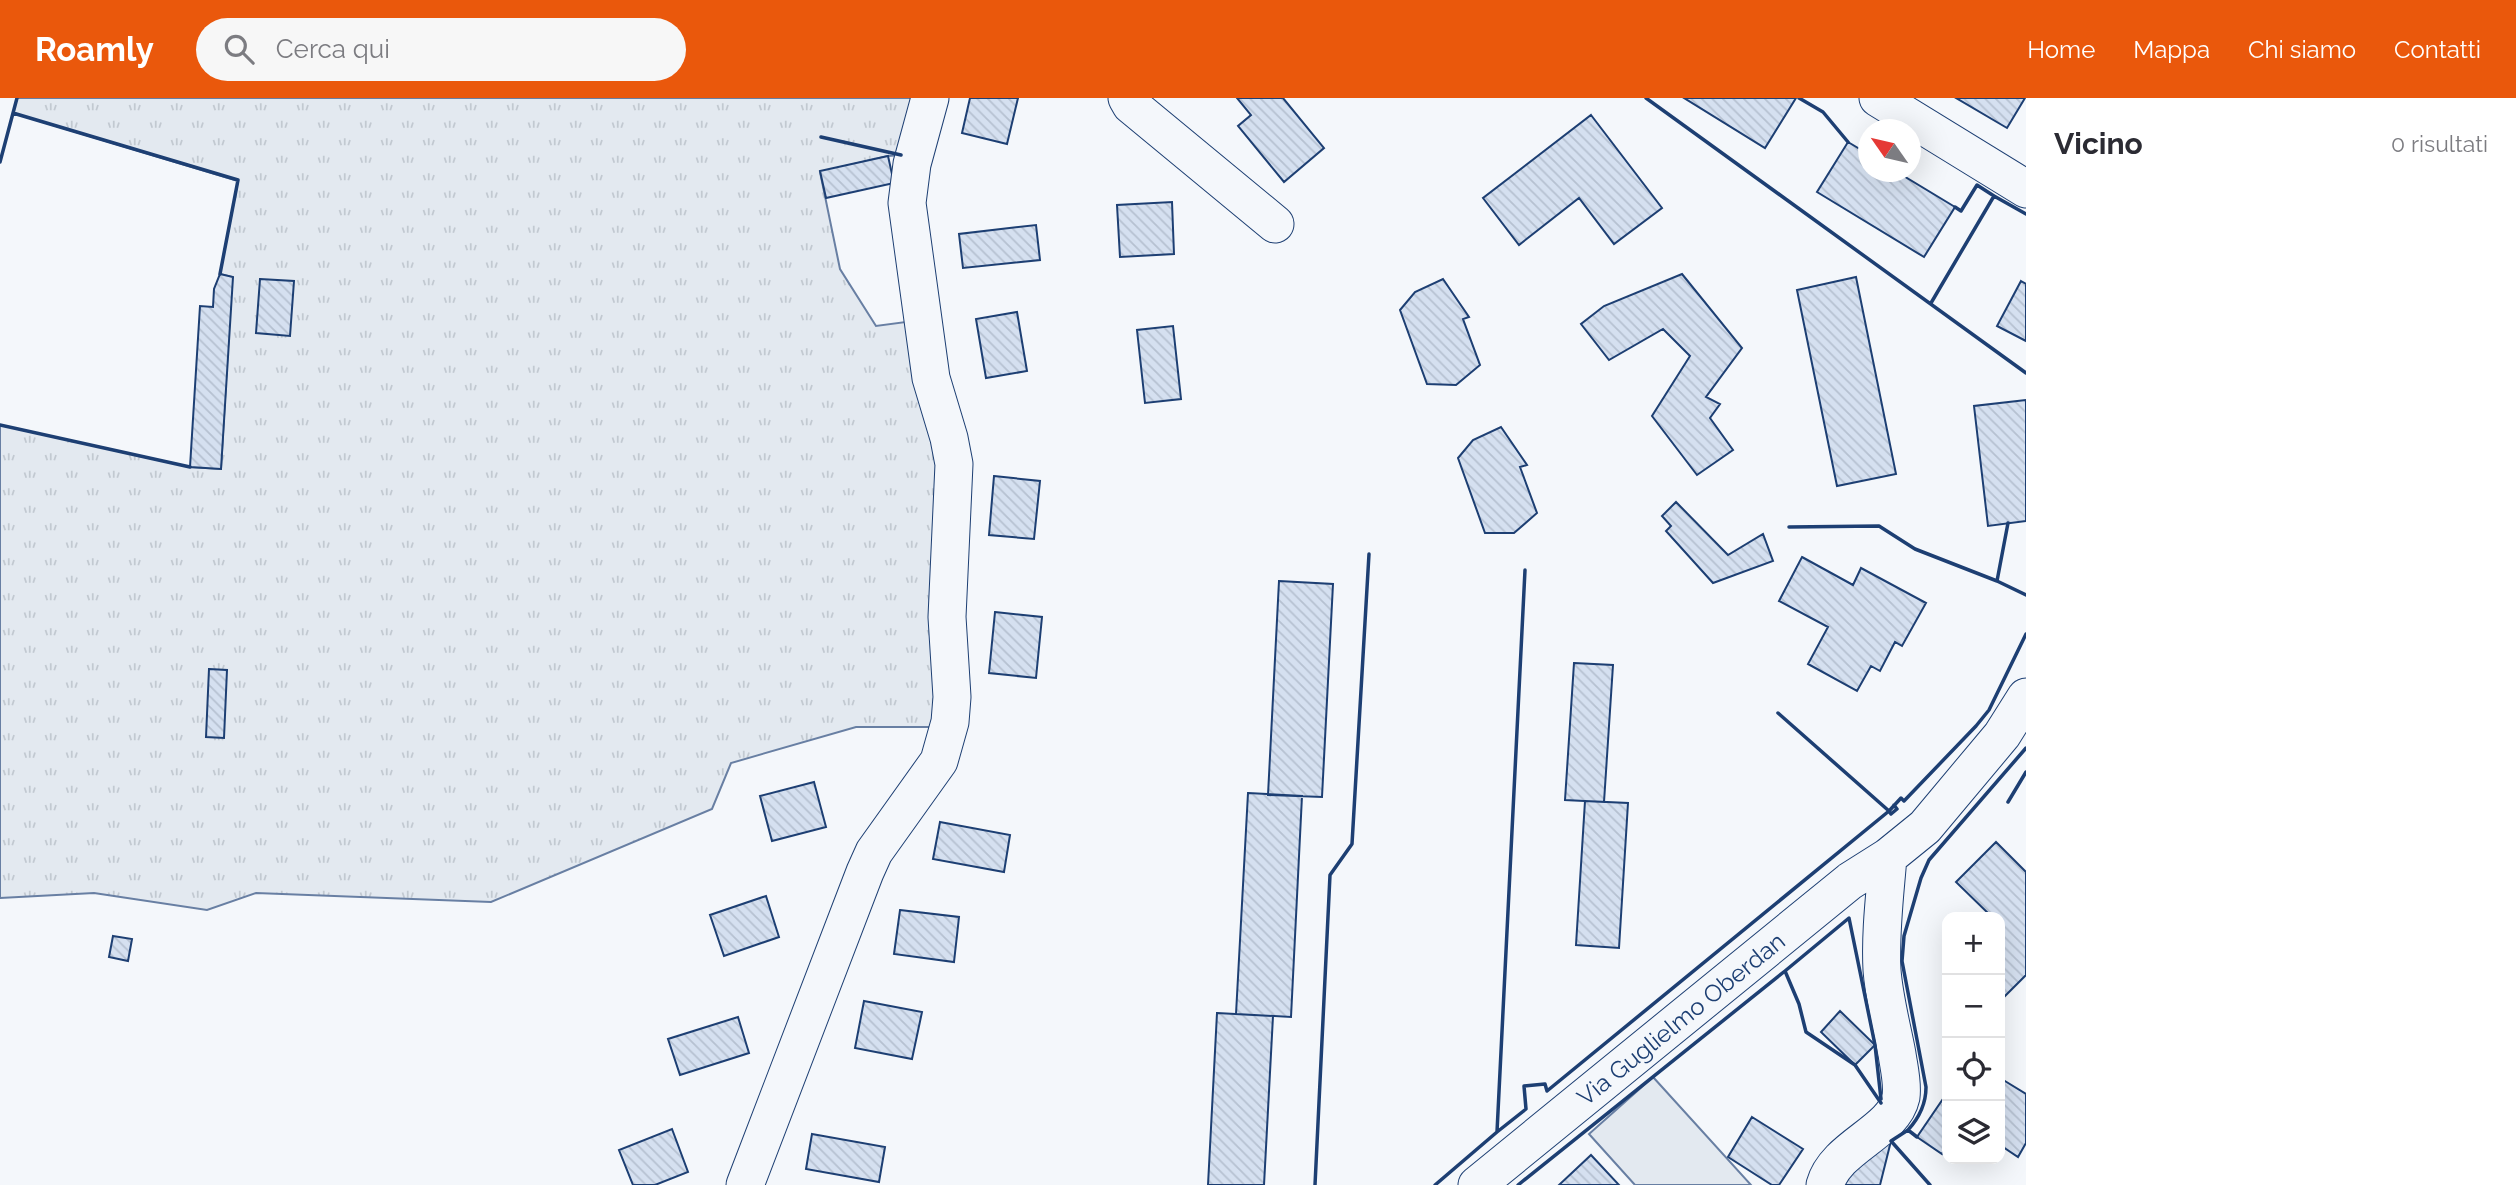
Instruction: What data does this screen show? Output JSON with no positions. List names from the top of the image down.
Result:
{
  "streets": {
    "street": ["Via Guglielmo Oberdan"]
  },
  "north": "top left",
  "page": {
    "header": "Roamly",
    "search": "Cerca qui",
    "nav": [
      "Home",
      "Mappa",
      "Chi siamo",
      "Contatti"
    ],
    "heading": ["Vicino", "0 risultati"],
    "map_buttons": ["+", "−"]
  }
}
